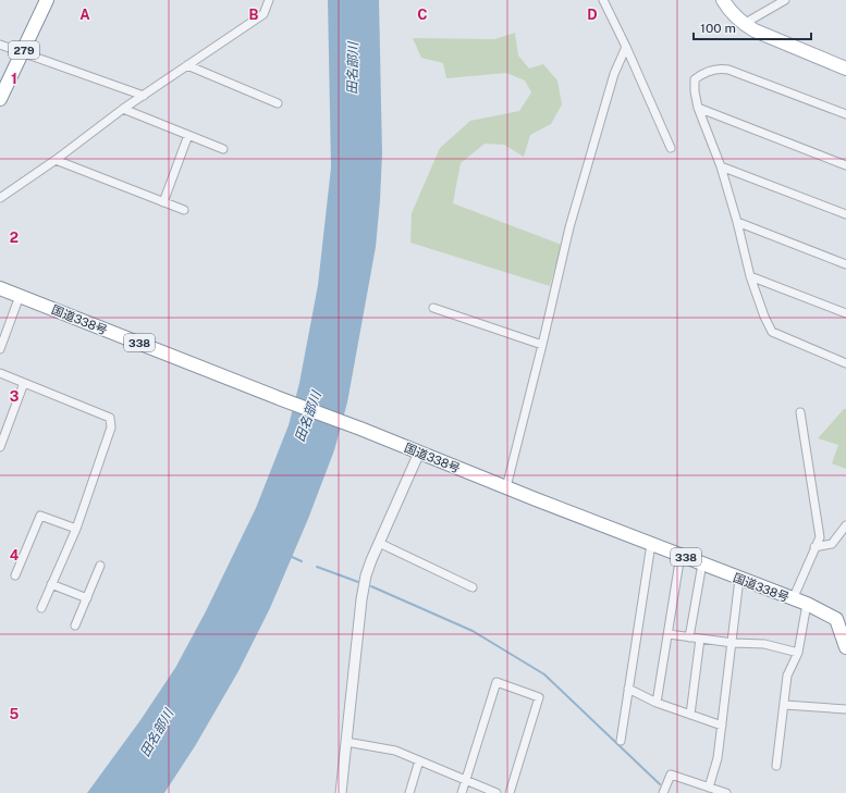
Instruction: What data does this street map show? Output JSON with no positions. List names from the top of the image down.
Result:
{
  "streets": {
    "main road": ["279", "国道338号", "338"]
  },
  "water": ["田名部川"],
  "scale_bar": "100 m",
  "grid": {
    "columns": [
      "A",
      "B",
      "C",
      "D"
    ],
    "rows": [
      "1",
      "2",
      "3",
      "4",
      "5"
    ]
  }
}
